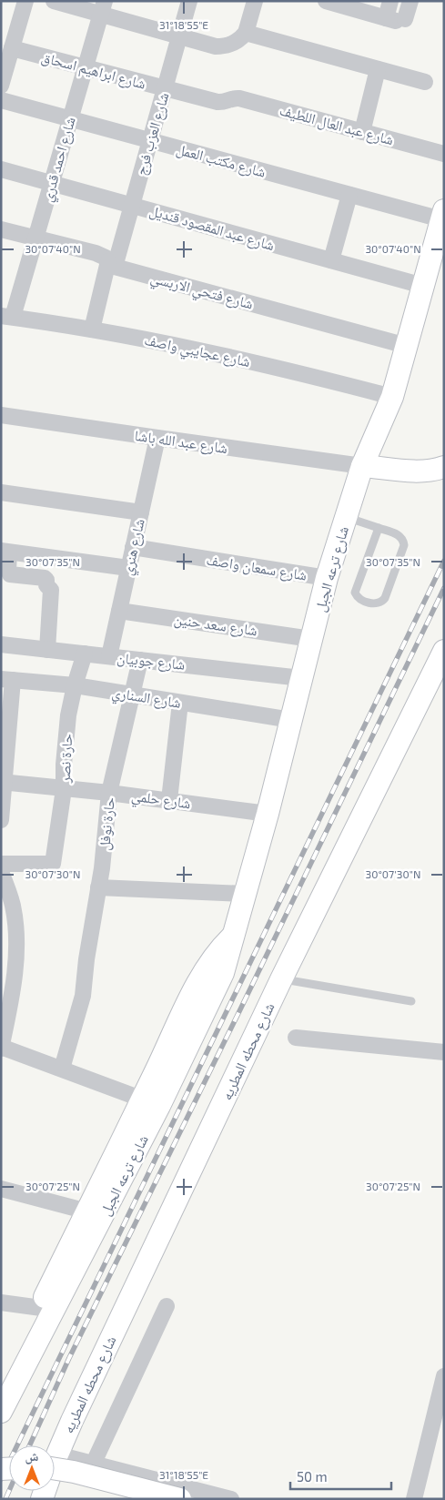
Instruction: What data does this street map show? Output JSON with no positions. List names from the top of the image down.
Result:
{
  "streets": {
    "street": [
      "شارع ابراهيم اسحاق",
      "شارع عبد العال اللطيف",
      "شارع العزب فرج",
      "شارع احمد قدري",
      "شارع مكتب العمل",
      "شارع عبد المقصود قنديل",
      "شارع فتحي الاربسي",
      "شارع عجايبي واصف",
      "شارع عبد الله باشا",
      "شارع هنري",
      "شارع سمعان واصف",
      "شارع ترعه الجبل",
      "شارع سعد حنين",
      "شارع جوبيان",
      "شارع السناري",
      "حارة نصر",
      "شارع حلمي",
      "حارة نوفل",
      "شارع محطه المطريه"
    ]
  },
  "crossings": [
    ["شارع ابراهيم اسحاق", "شارع عبد العال اللطيف"],
    ["شارع ابراهيم اسحاق", "شارع العزب فرج"],
    ["شارع ابراهيم اسحاق", "شارع احمد قدري"],
    ["شارع العزب فرج", "شارع مكتب العمل"],
    ["شارع العزب فرج", "شارع عبد المقصود قنديل"],
    ["شارع العزب فرج", "شارع فتحي الاربسي"],
    ["شارع العزب فرج", "شارع عجايبي واصف"],
    ["شارع احمد قدري", "شارع مكتب العمل"],
    ["شارع احمد قدري", "شارع عبد المقصود قنديل"],
    ["شارع احمد قدري", "شارع فتحي الاربسي"],
    ["شارع احمد قدري", "شارع عجايبي واصف"],
    ["شارع مكتب العمل", "شارع ترعه الجبل"],
    ["شارع عبد المقصود قنديل", "شارع ترعه الجبل"],
    ["شارع فتحي الاربسي", "شارع ترعه الجبل"],
    ["شارع عجايبي واصف", "شارع ترعه الجبل"],
    ["شارع عبد الله باشا", "شارع هنري"],
    ["شارع عبد الله باشا", "شارع ترعه الجبل"],
    ["شارع هنري", "شارع سمعان واصف"],
    ["شارع هنري", "شارع سعد حنين"],
    ["شارع هنري", "شارع جوبيان"],
    ["شارع سمعان واصف", "شارع ترعه الجبل"],
    ["شارع ترعه الجبل", "شارع سعد حنين"],
    ["شارع ترعه الجبل", "شارع جوبيان"],
    ["شارع ترعه الجبل", "شارع السناري"],
    ["شارع ترعه الجبل", "شارع حلمي"],
    ["شارع جوبيان", "حارة نصر"],
    ["شارع جوبيان", "حارة نوفل"],
    ["شارع السناري", "حارة نصر"],
    ["شارع السناري", "حارة نوفل"],
    ["حارة نصر", "شارع حلمي"],
    ["شارع حلمي", "حارة نوفل"]
  ],
  "scale_bar": "50 m",
  "north": "top",
  "coordinates": [
    "31°18'55\"E",
    "30°07'40\"N",
    "30°07'35\"N",
    "30°07'30\"N",
    "30°07'25\"N"
  ]
}
